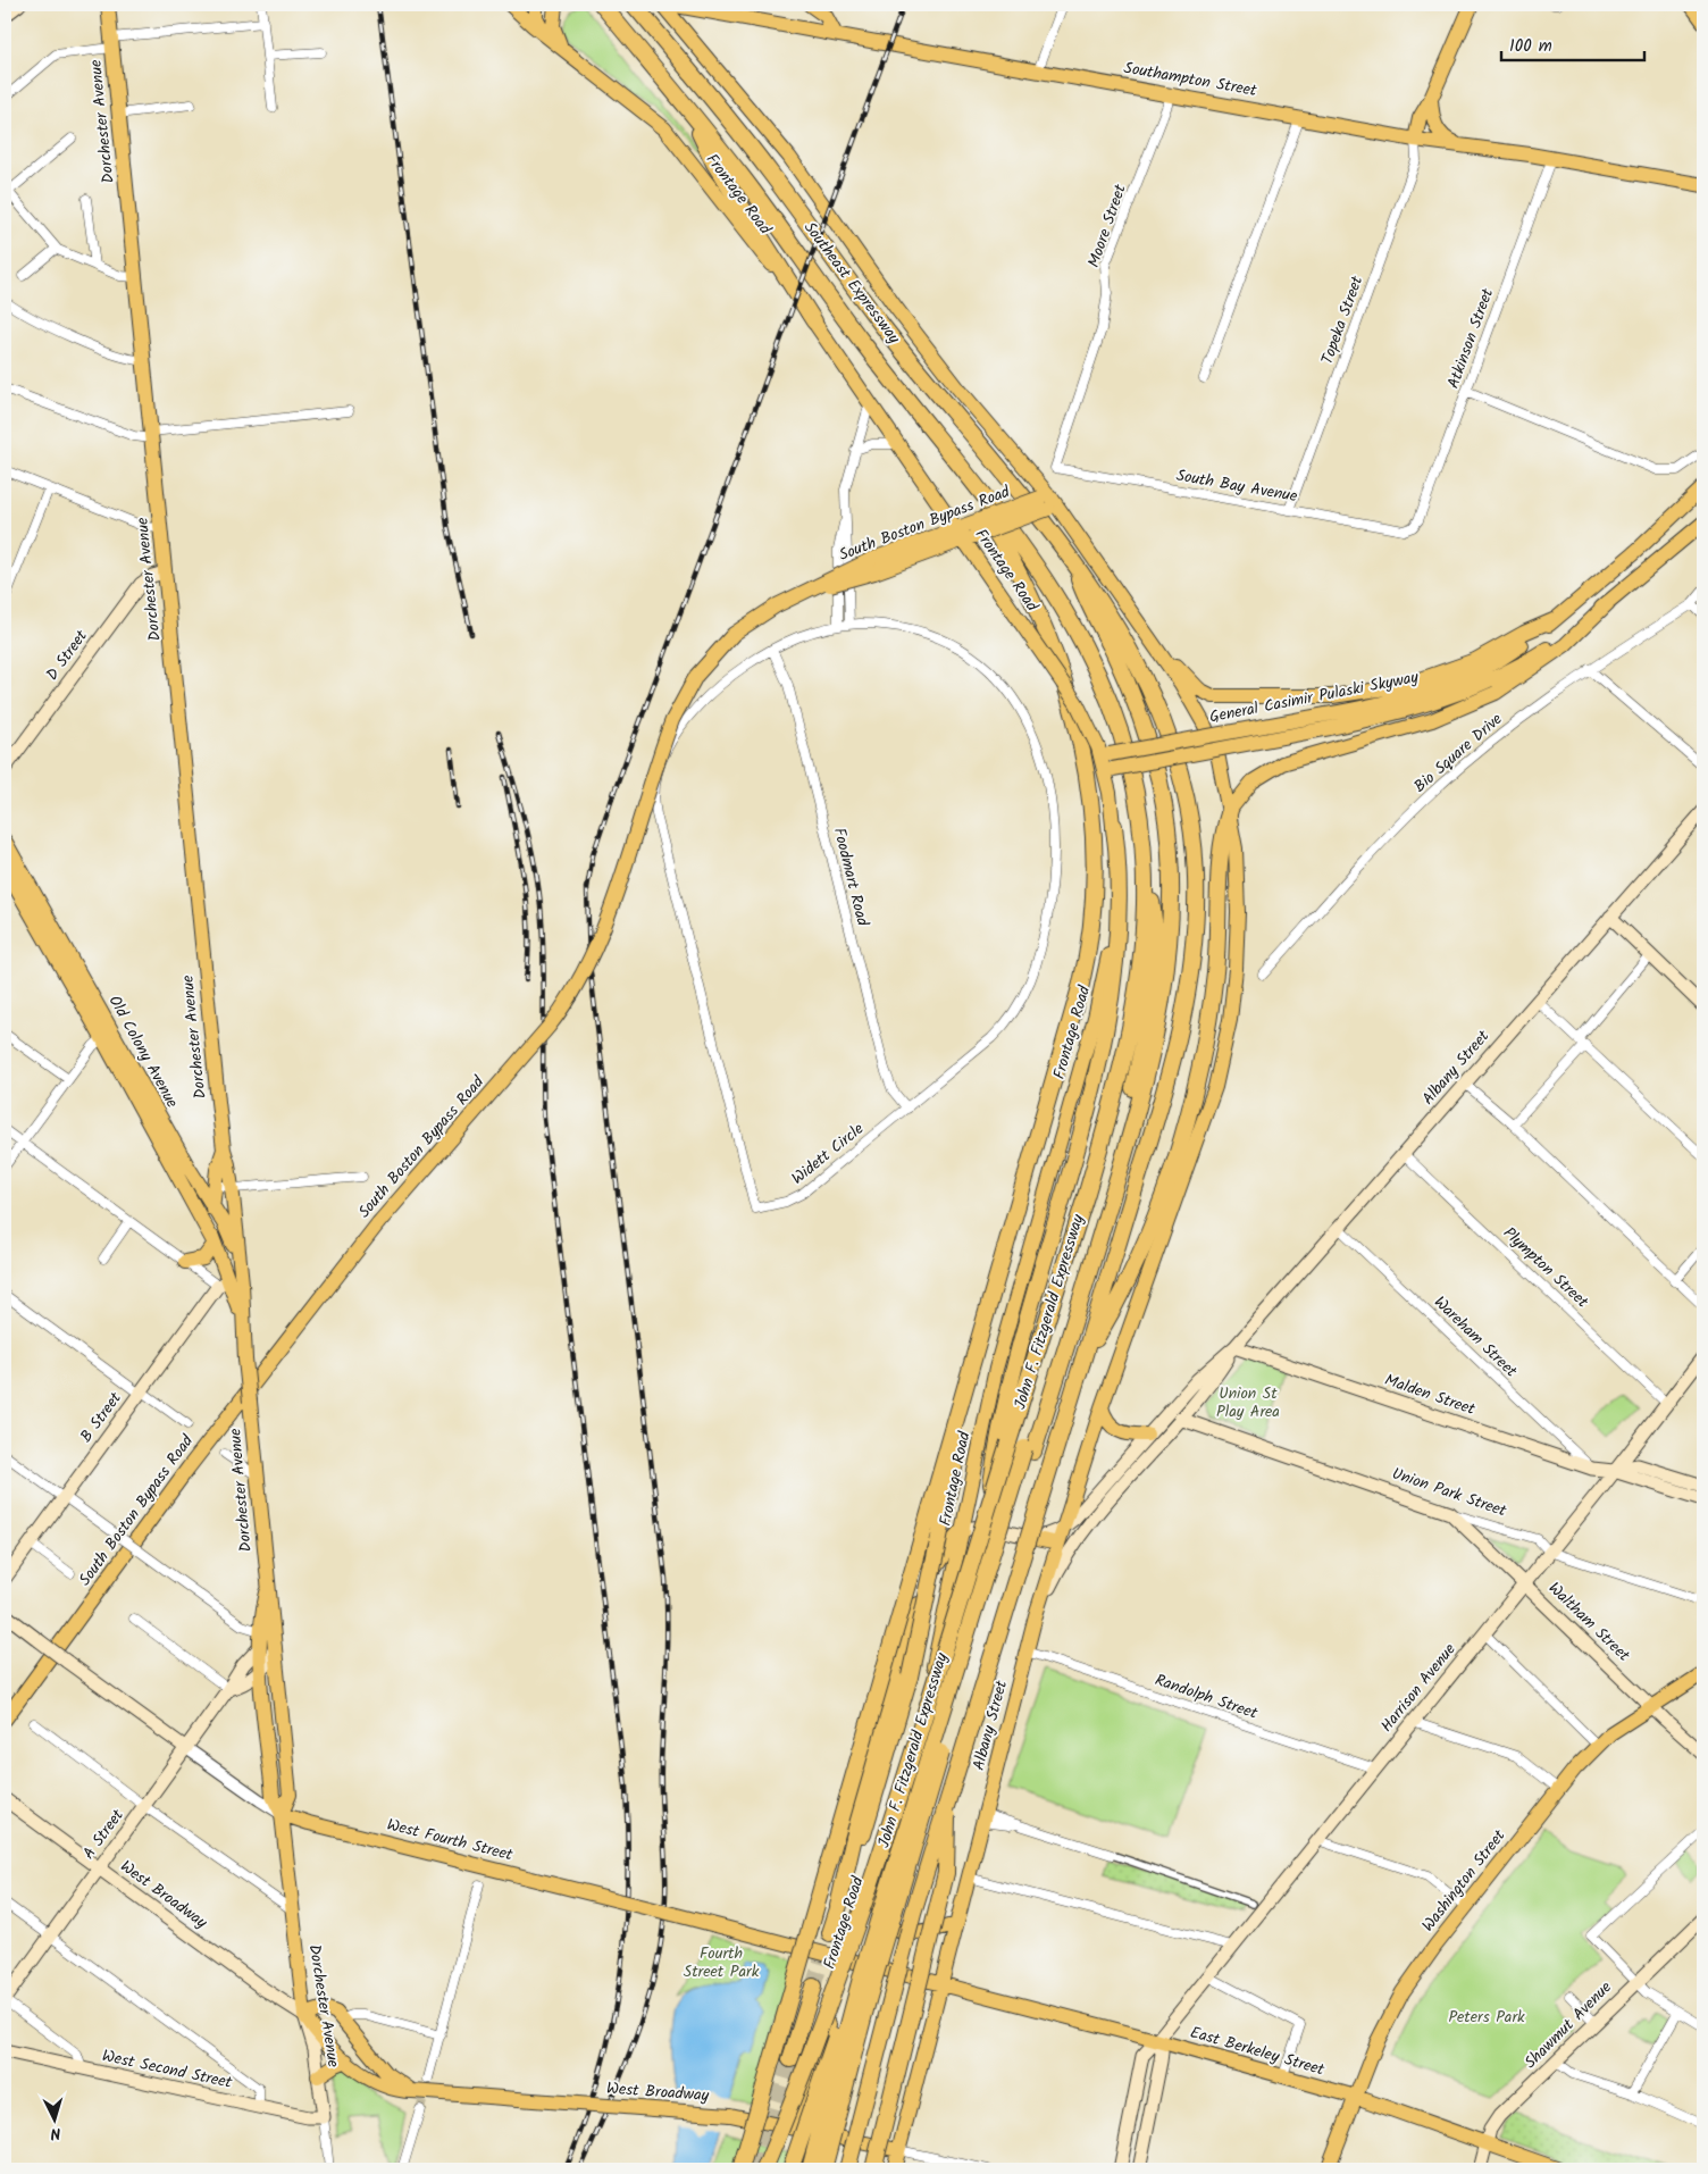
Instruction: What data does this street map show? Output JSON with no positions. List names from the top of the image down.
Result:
{
  "streets": {
    "highway": ["Southeast Expressway", "John F. Fitzgerald Expressway"],
    "main road": [
      "Southampton Street",
      "Dorchester Avenue",
      "Frontage Road",
      "South Boston Bypass Road",
      "D Street",
      "General Casimir Pulaski Skyway",
      "Old Colony Avenue",
      "Albany Street",
      "Malden Street",
      "B Street",
      "Union Park Street",
      "Waltham Street",
      "Harrison Avenue",
      "A Street",
      "West Fourth Street",
      "Washington Street",
      "West Broadway",
      "Shawmut Avenue",
      "East Berkeley Street",
      "West Second Street"
    ],
    "street": [
      "Moore Street",
      "Topeka Street",
      "Atkinson Street",
      "South Bay Avenue",
      "Bio Square Drive",
      "Foodmart Road",
      "Widett Circle",
      "Plympton Street",
      "Wareham Street",
      "Randolph Street"
    ]
  },
  "crossings": [
    ["Southampton Street", "Moore Street"],
    ["Southampton Street", "Topeka Street"],
    ["Southampton Street", "Atkinson Street"],
    ["Dorchester Avenue", "D Street"],
    ["Dorchester Avenue", "Old Colony Avenue"],
    ["Dorchester Avenue", "B Street"],
    ["Dorchester Avenue", "A Street"],
    ["Dorchester Avenue", "West Fourth Street"],
    ["Dorchester Avenue", "West Broadway"],
    ["Dorchester Avenue", "West Second Street"],
    ["Frontage Road", "South Boston Bypass Road"],
    ["Frontage Road", "General Casimir Pulaski Skyway"],
    ["Frontage Road", "Albany Street"],
    ["Frontage Road", "John F. Fitzgerald Expressway"],
    ["Frontage Road", "West Fourth Street"],
    ["Moore Street", "South Bay Avenue"],
    ["Southeast Expressway", "John F. Fitzgerald Expressway"],
    ["Topeka Street", "South Bay Avenue"],
    ["Atkinson Street", "South Bay Avenue"],
    ["Foodmart Road", "Widett Circle"],
    ["Old Colony Avenue", "B Street"],
    ["Albany Street", "Plympton Street"],
    ["Albany Street", "Wareham Street"],
    ["Albany Street", "Malden Street"],
    ["Albany Street", "Union Park Street"],
    ["Albany Street", "Randolph Street"],
    ["Albany Street", "West Fourth Street"],
    ["Albany Street", "West Broadway"],
    ["Albany Street", "East Berkeley Street"],
    ["Plympton Street", "Harrison Avenue"],
    ["John F. Fitzgerald Expressway", "West Fourth Street"],
    ["Wareham Street", "Malden Street"],
    ["Malden Street", "Harrison Avenue"],
    ["Union Park Street", "Waltham Street"],
    ["Union Park Street", "Harrison Avenue"],
    ["Waltham Street", "Harrison Avenue"],
    ["Waltham Street", "Washington Street"],
    ["Harrison Avenue", "Randolph Street"],
    ["Harrison Avenue", "East Berkeley Street"],
    ["A Street", "West Fourth Street"],
    ["A Street", "West Broadway"],
    ["West Fourth Street", "East Berkeley Street"],
    ["Washington Street", "East Berkeley Street"],
    ["Shawmut Avenue", "East Berkeley Street"]
  ],
  "parks": ["Union St Play Area", "Fourth Street Park", "Peters Park"],
  "scale_bar": "100 m",
  "north": "bottom"
}
